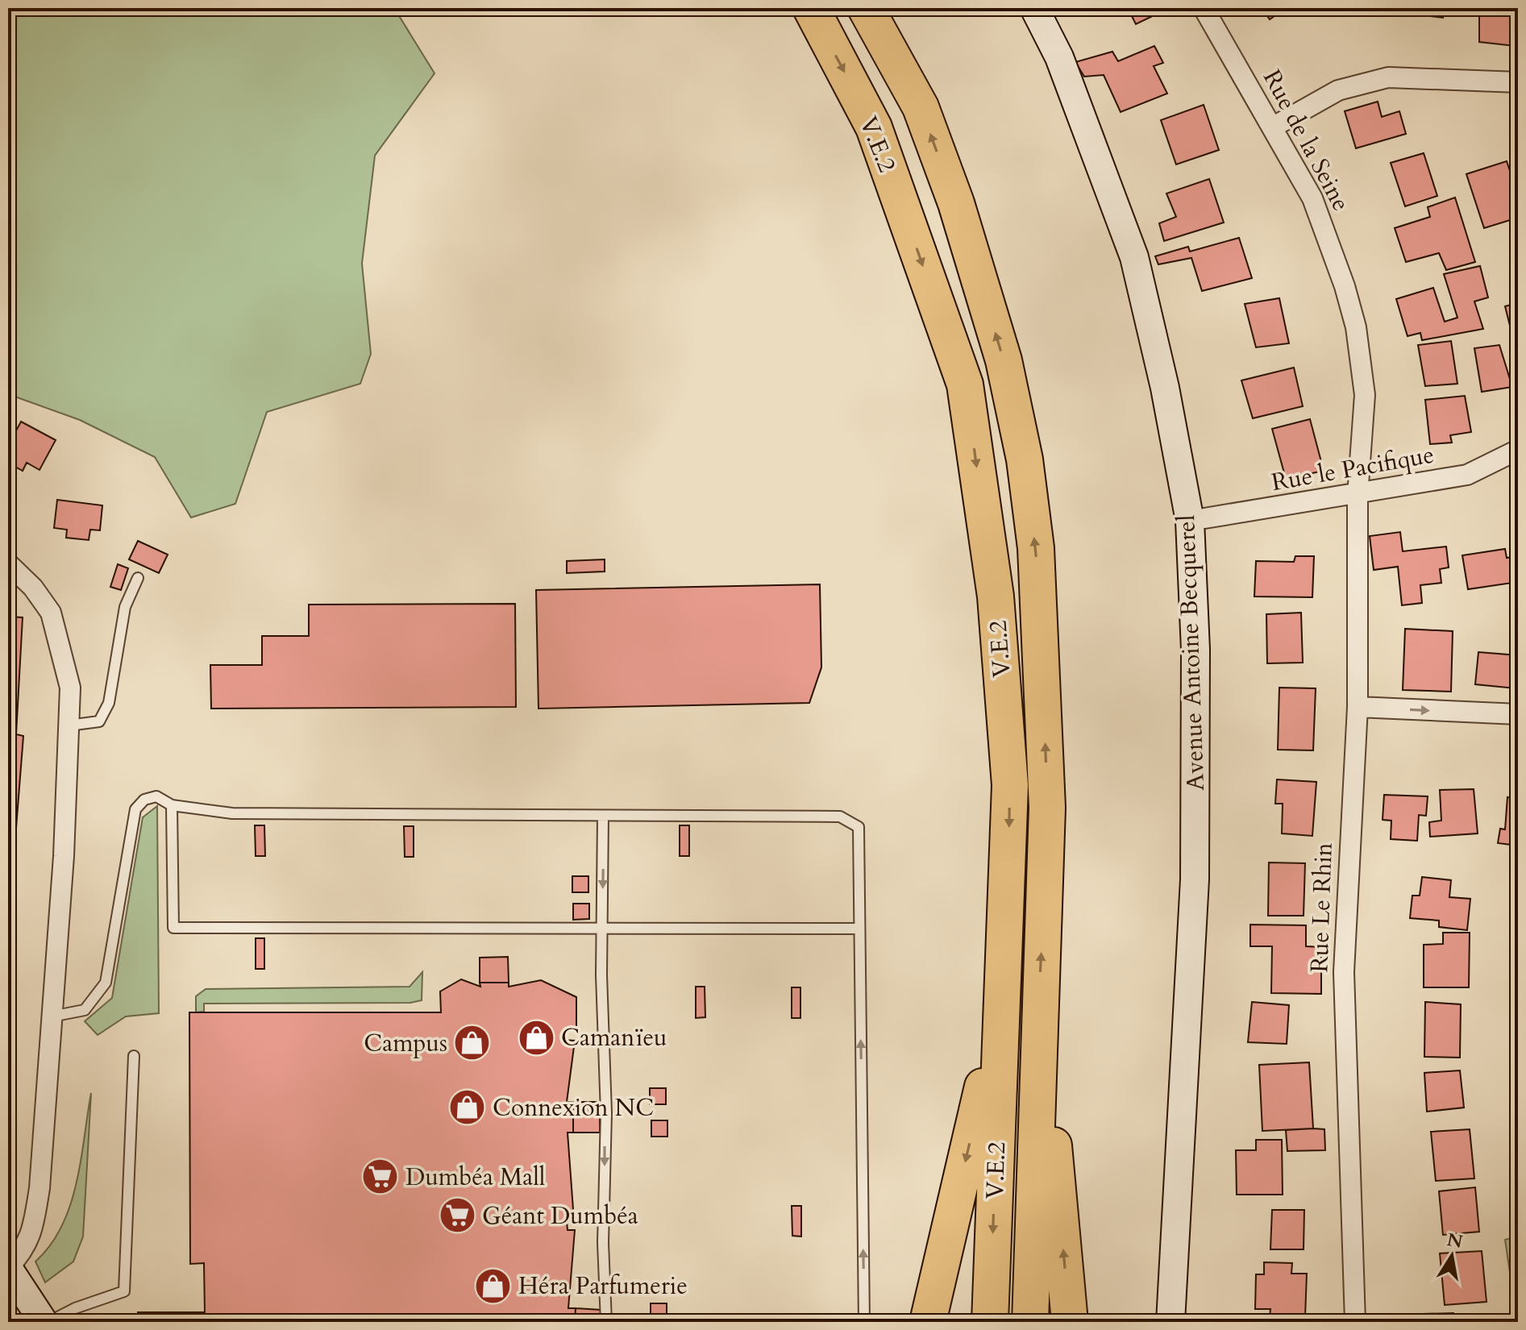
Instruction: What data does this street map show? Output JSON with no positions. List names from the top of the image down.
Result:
{
  "streets": {
    "highway": ["V.E.2"],
    "street": [
      "Rue de la Seine",
      "Rue le Pacifique",
      "Avenue Antoine Becquerel",
      "Rue Le Rhin"
    ]
  },
  "crossings": [
    ["Rue de la Seine", "Rue le Pacifique"],
    ["Rue de la Seine", "Rue Le Rhin"],
    ["Rue le Pacifique", "Avenue Antoine Becquerel"],
    ["Rue le Pacifique", "Rue Le Rhin"]
  ],
  "places": {
    "shop": [
      "Camanïeu",
      "Campus",
      "Connexion NC",
      "Héra Parfumerie"
    ],
    "supermarket": ["Dumbéa Mall", "Géant Dumbéa"]
  },
  "north": "top"
}
